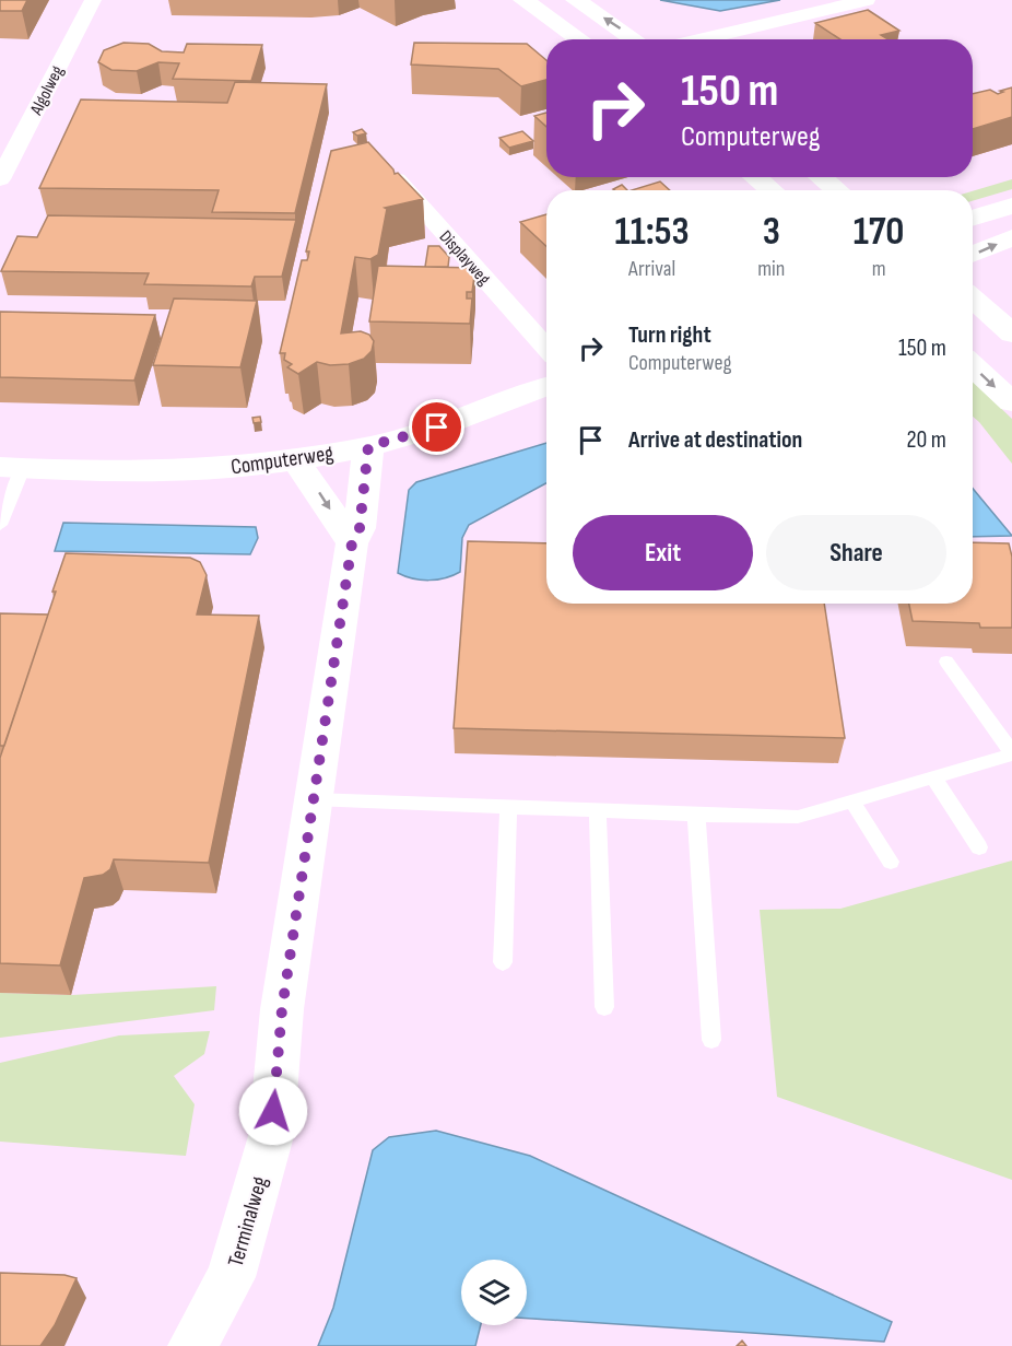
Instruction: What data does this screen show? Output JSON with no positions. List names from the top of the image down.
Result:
{
  "streets": {
    "street": [
      "Algolweg",
      "Displayweg",
      "Computerweg",
      "Terminalweg"
    ]
  },
  "crossings": [
    ["Computerweg", "Terminalweg"]
  ],
  "page": {
    "turn": ["150 m", "Computerweg"],
    "eta": [
      "11:53",
      "Arrival",
      "3",
      "min",
      "170",
      "m"
    ],
    "list": [
      {
        "name": "Turn right",
        "note": "Computerweg",
        "value": "150 m"
      },
      {
        "name": "Arrive at destination",
        "value": "20 m"
      }
    ],
    "buttons": ["Exit", "Share"]
  }
}
